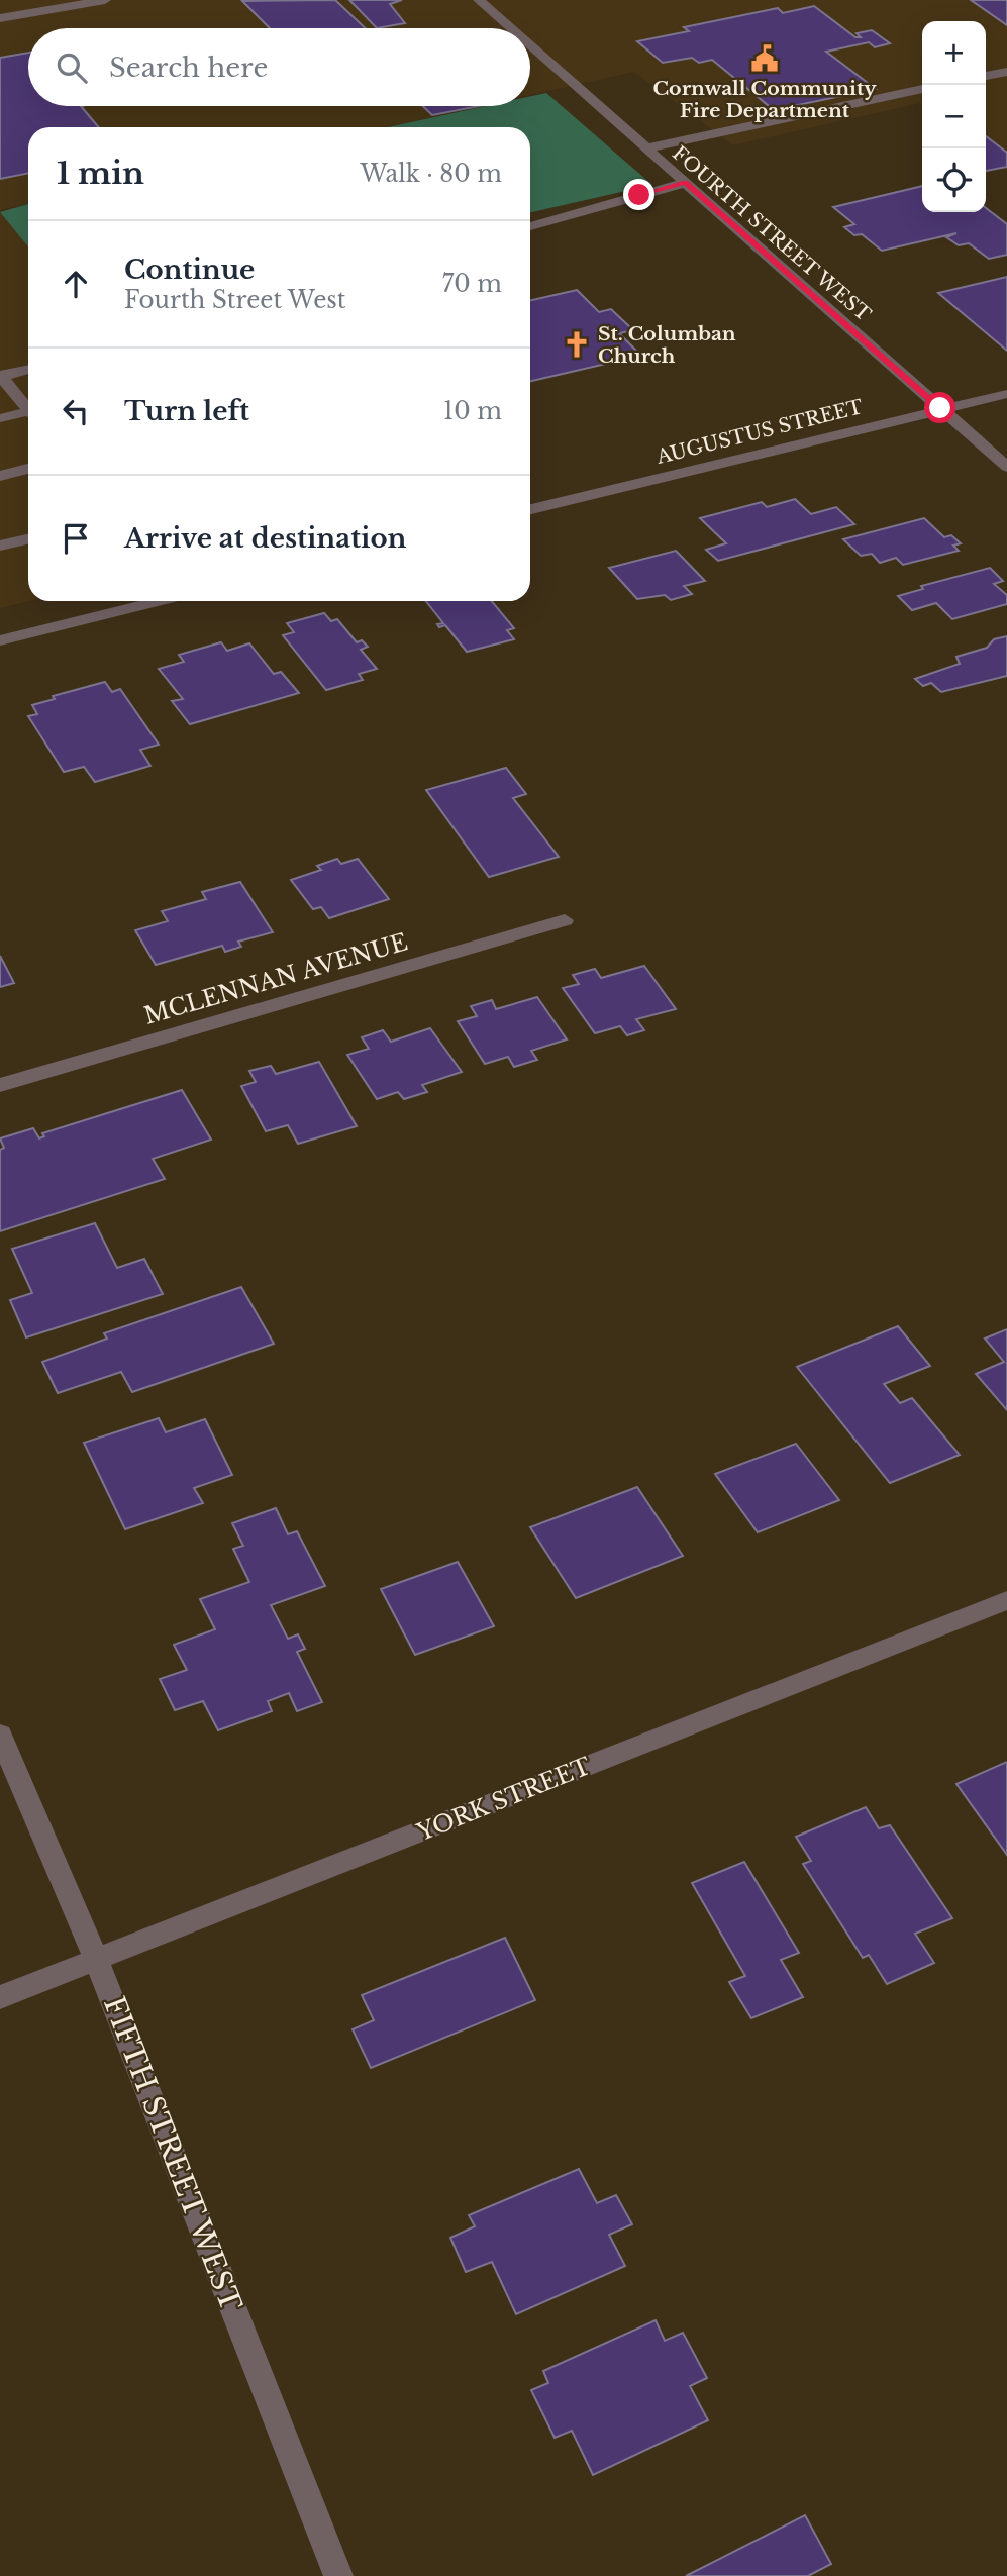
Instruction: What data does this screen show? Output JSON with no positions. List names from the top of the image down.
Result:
{
  "streets": {
    "street": [
      "FOURTH STREET WEST",
      "AUGUSTUS STREET",
      "MCLENNAN AVENUE",
      "YORK STREET",
      "FIFTH STREET WEST"
    ]
  },
  "crossings": [
    ["FOURTH STREET WEST", "AUGUSTUS STREET"],
    ["YORK STREET", "FIFTH STREET WEST"]
  ],
  "places": {
    "public building": ["Cornwall Community Fire Department"],
    "church": ["St. Columban Church"]
  },
  "page": {
    "map_buttons": ["+", "−"],
    "search": "Search here",
    "heading": ["1 min", "Walk · 80 m"],
    "list": [
      ["Continue", "Fourth Street West", "70 m"],
      ["Turn left", "10 m"],
      "Arrive at destination"
    ]
  }
}
